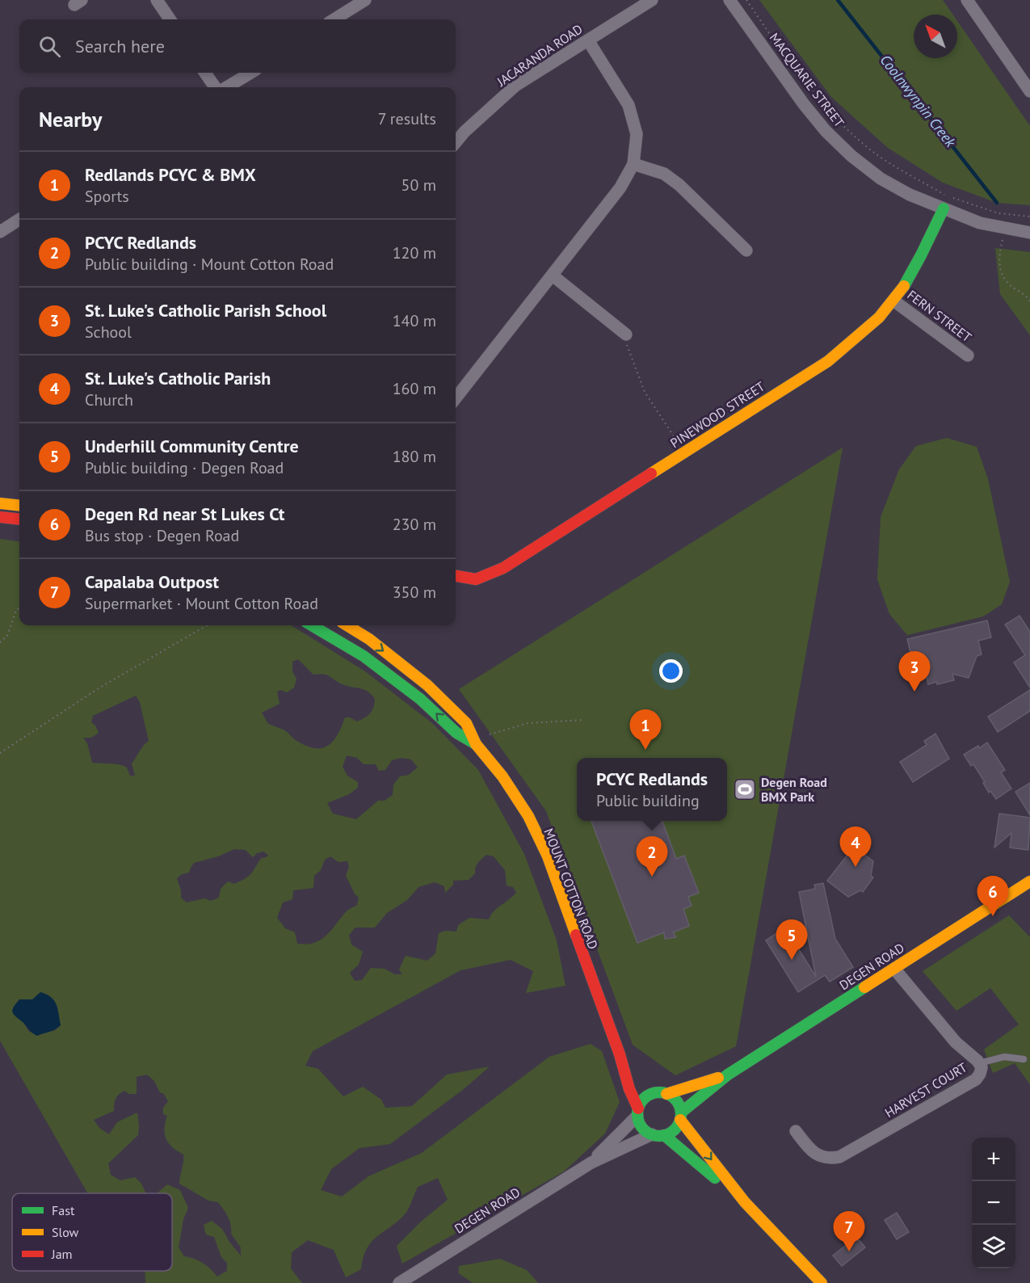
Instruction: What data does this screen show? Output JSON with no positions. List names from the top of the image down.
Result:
{
  "streets": {
    "main road": ["PINEWOOD STREET", "MOUNT COTTON ROAD", "DEGEN ROAD"],
    "street": [
      "JACARANDA ROAD",
      "MACQUARIE STREET",
      "FERN STREET",
      "HARVEST COURT"
    ]
  },
  "crossings": [
    ["MACQUARIE STREET", "PINEWOOD STREET"],
    ["FERN STREET", "PINEWOOD STREET"],
    ["MOUNT COTTON ROAD", "DEGEN ROAD"],
    ["DEGEN ROAD", "HARVEST COURT"]
  ],
  "water": ["Coolnwynpin Creek"],
  "places": {
    "sports": ["Degen Road BMX Park"]
  },
  "legend": ["Fast", "Slow", "Jam"],
  "north": "top left",
  "page": {
    "search": "Search here",
    "heading": ["Nearby", "7 results"],
    "list": [
      {
        "mark": "1",
        "name": "Redlands PCYC & BMX",
        "note": "Sports",
        "value": "50 m"
      },
      {
        "mark": "2",
        "name": "PCYC Redlands",
        "note": "Public building · Mount Cotton Road",
        "value": "120 m"
      },
      {
        "mark": "3",
        "name": "St. Luke's Catholic Parish School",
        "note": "School",
        "value": "140 m"
      },
      {
        "mark": "4",
        "name": "St. Luke's Catholic Parish",
        "note": "Church",
        "value": "160 m"
      },
      {
        "mark": "5",
        "name": "Underhill Community Centre",
        "note": "Public building · Degen Road",
        "value": "180 m"
      },
      {
        "mark": "6",
        "name": "Degen Rd near St Lukes Ct",
        "note": "Bus stop · Degen Road",
        "value": "230 m"
      },
      {
        "mark": "7",
        "name": "Capalaba Outpost",
        "note": "Supermarket · Mount Cotton Road",
        "value": "350 m"
      }
    ],
    "pins": [
      "3",
      "1",
      "4",
      "2",
      "6",
      "5",
      "7"
    ],
    "popup": ["PCYC Redlands", "Public building"],
    "map_buttons": ["+", "−"]
  }
}
